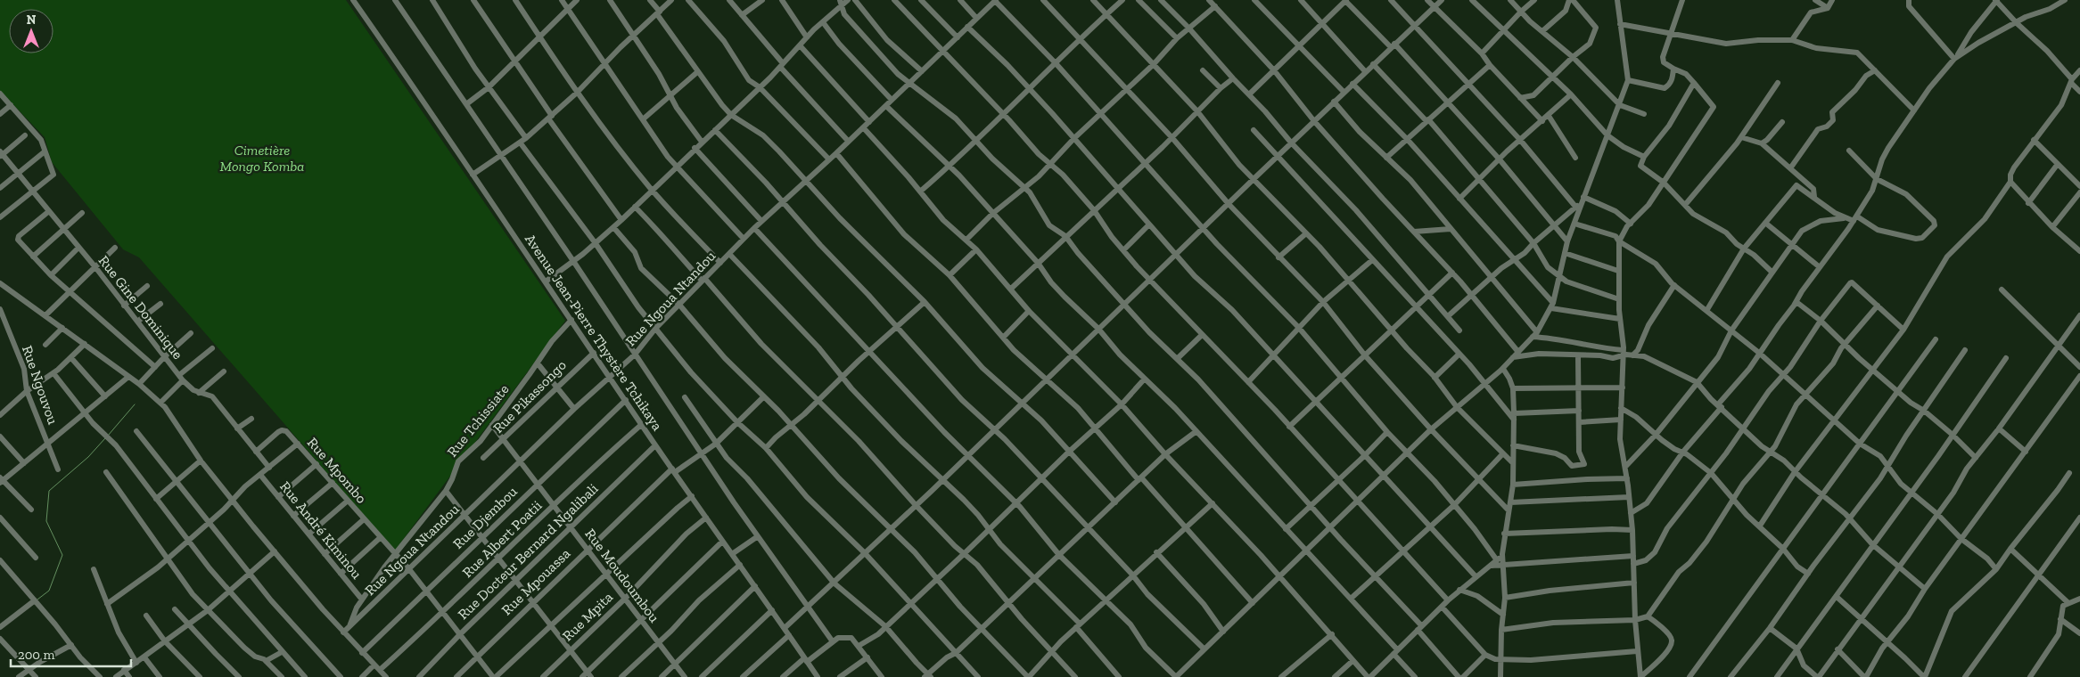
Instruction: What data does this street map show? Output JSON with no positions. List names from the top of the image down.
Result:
{
  "streets": {
    "street": [
      "Rue Ngoua Ntandou",
      "Rue Gine Dominique",
      "Avenue Jean-Pierre Thystère Tchikaya",
      "Rue Ngouvou",
      "Rue Pikassongo",
      "Rue Tchissiate",
      "Rue Mpombo",
      "Rue Djembou",
      "Rue André Kiminou",
      "Rue Albert Poatii",
      "Rue Docteur Bernard Ngalibali",
      "Rue Moudoumbou",
      "Rue Mpouassa",
      "Rue Mpita"
    ]
  },
  "crossings": [
    ["Rue Ngoua Ntandou", "Avenue Jean-Pierre Thystère Tchikaya"],
    ["Rue Ngoua Ntandou", "Rue Tchissiate"],
    ["Rue Ngoua Ntandou", "Rue Mpombo"],
    ["Rue Ngoua Ntandou", "Rue Moudoumbou"],
    ["Rue Gine Dominique", "Rue Mpombo"],
    ["Avenue Jean-Pierre Thystère Tchikaya", "Rue Pikassongo"],
    ["Avenue Jean-Pierre Thystère Tchikaya", "Rue Tchissiate"],
    ["Avenue Jean-Pierre Thystère Tchikaya", "Rue Djembou"],
    ["Avenue Jean-Pierre Thystère Tchikaya", "Rue Albert Poatii"],
    ["Avenue Jean-Pierre Thystère Tchikaya", "Rue Docteur Bernard Ngalibali"],
    ["Avenue Jean-Pierre Thystère Tchikaya", "Rue Mpouassa"],
    ["Avenue Jean-Pierre Thystère Tchikaya", "Rue Mpita"],
    ["Rue Pikassongo", "Rue Moudoumbou"],
    ["Rue Tchissiate", "Rue Mpombo"],
    ["Rue Tchissiate", "Rue André Kiminou"],
    ["Rue Tchissiate", "Rue Moudoumbou"],
    ["Rue Mpombo", "Rue Djembou"],
    ["Rue Mpombo", "Rue Albert Poatii"],
    ["Rue Mpombo", "Rue Docteur Bernard Ngalibali"],
    ["Rue Mpombo", "Rue Mpouassa"],
    ["Rue Djembou", "Rue Moudoumbou"],
    ["Rue Albert Poatii", "Rue Moudoumbou"],
    ["Rue Docteur Bernard Ngalibali", "Rue Moudoumbou"],
    ["Rue Moudoumbou", "Rue Mpouassa"],
    ["Rue Moudoumbou", "Rue Mpita"]
  ],
  "parks": ["Cimetière Mongo Komba"],
  "scale_bar": "200 m",
  "north": "top"
}
